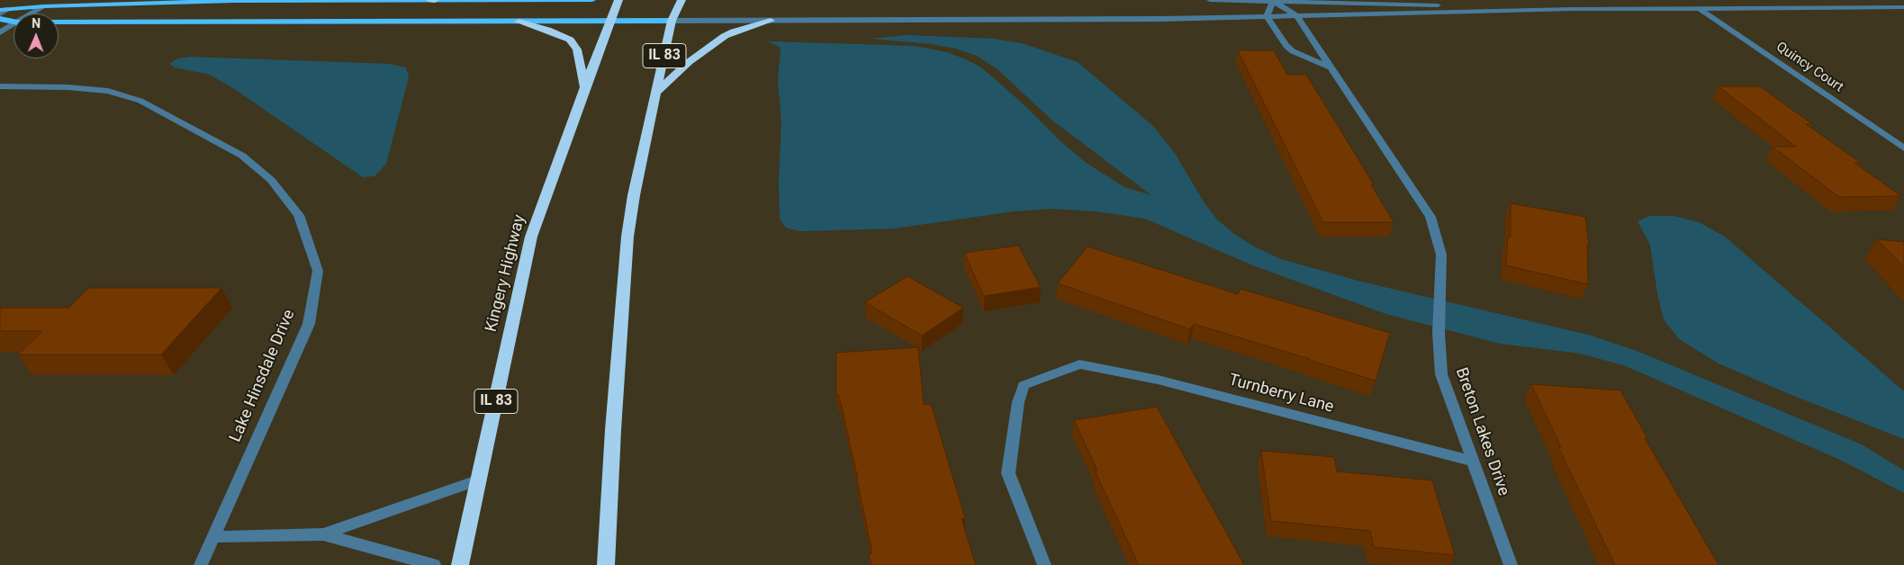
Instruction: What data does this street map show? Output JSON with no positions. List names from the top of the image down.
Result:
{
  "streets": {
    "highway": ["IL 83", "Kingery Highway"],
    "street": [
      "Quincy Court",
      "Lake Hinsdale Drive",
      "Turnberry Lane",
      "Breton Lakes Drive"
    ]
  },
  "crossings": [
    ["Turnberry Lane", "Breton Lakes Drive"]
  ],
  "north": "top"
}
